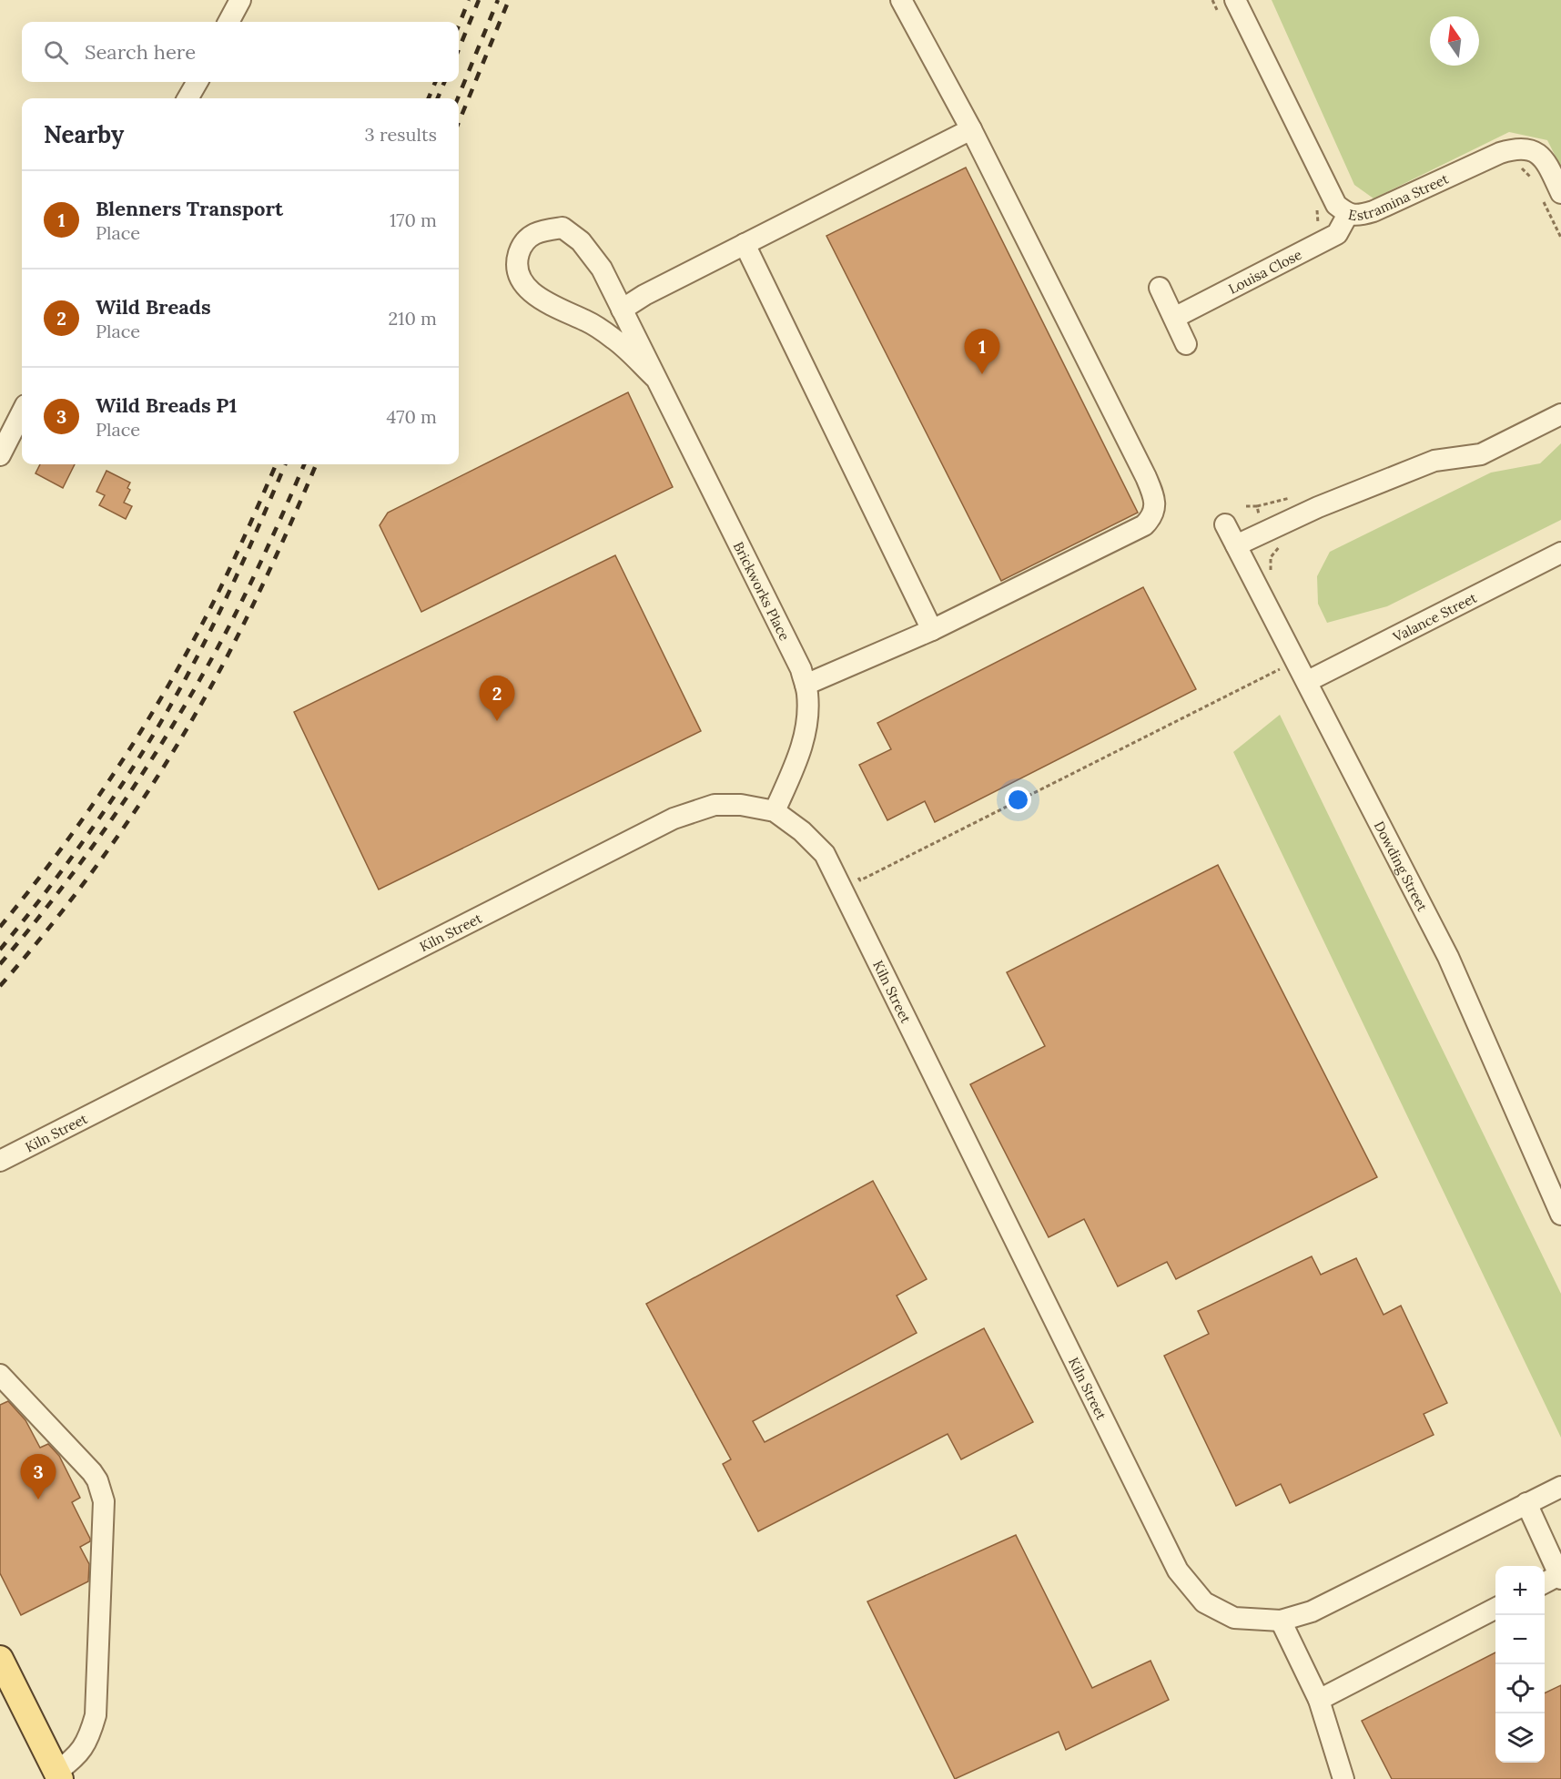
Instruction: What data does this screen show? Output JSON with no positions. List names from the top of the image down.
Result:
{
  "streets": {
    "street": [
      "Estramina Street",
      "Louisa Close",
      "Brickworks Place",
      "Valance Street",
      "Dowding Street",
      "Kiln Street"
    ]
  },
  "crossings": [
    ["Estramina Street", "Louisa Close"],
    ["Brickworks Place", "Kiln Street"],
    ["Valance Street", "Dowding Street"]
  ],
  "north": "top",
  "page": {
    "search": "Search here",
    "heading": ["Nearby", "3 results"],
    "list": [
      {
        "mark": "1",
        "name": "Blenners Transport",
        "note": "Place",
        "value": "170 m"
      },
      {
        "mark": "2",
        "name": "Wild Breads",
        "note": "Place",
        "value": "210 m"
      },
      {
        "mark": "3",
        "name": "Wild Breads P1",
        "note": "Place",
        "value": "470 m"
      }
    ],
    "pins": ["1", "2", "3"],
    "map_buttons": ["+", "−"]
  }
}
